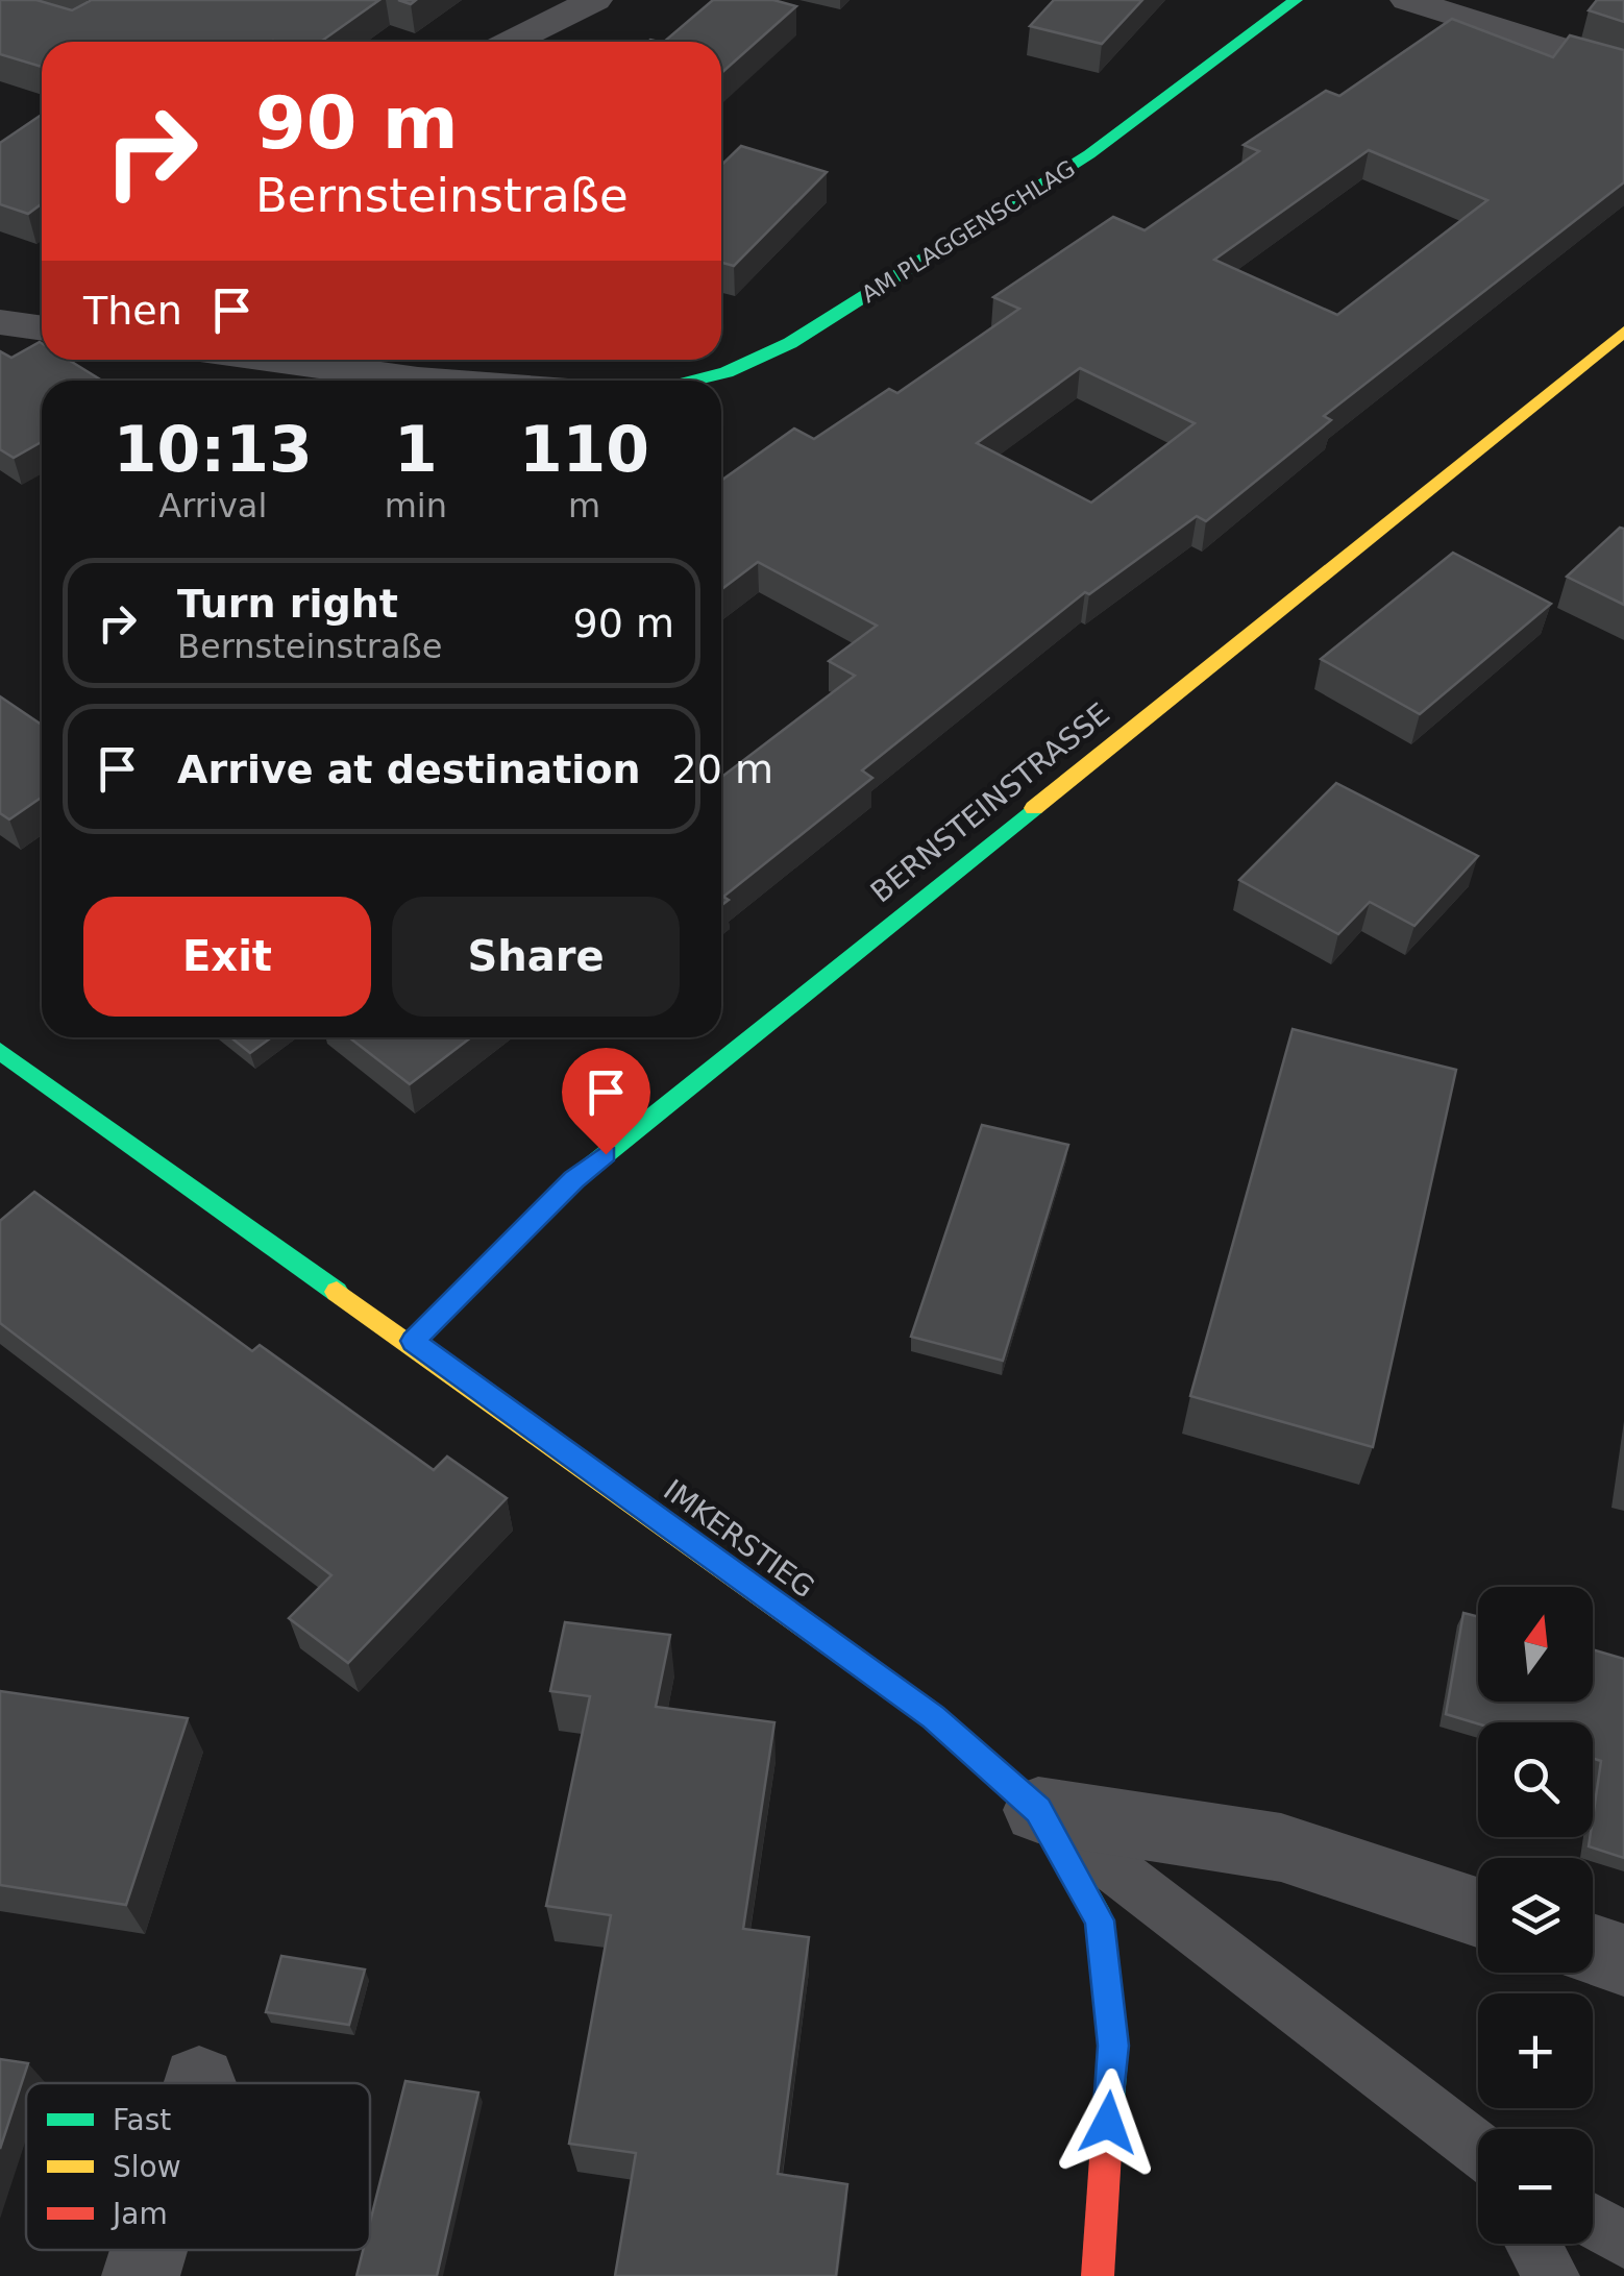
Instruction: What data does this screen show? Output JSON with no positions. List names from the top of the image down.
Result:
{
  "streets": {
    "street": ["AM PLAGGENSCHLAG", "BERNSTEINSTRASSE", "IMKERSTIEG"]
  },
  "crossings": [
    ["BERNSTEINSTRASSE", "IMKERSTIEG"]
  ],
  "legend": ["Fast", "Slow", "Jam"],
  "north": "top",
  "page": {
    "turn": ["90 m", "Bernsteinstraße"],
    "then": "Then",
    "eta": [
      "10:13",
      "Arrival",
      "1",
      "min",
      "110",
      "m"
    ],
    "list": [
      {
        "name": "Turn right",
        "note": "Bernsteinstraße",
        "value": "90 m"
      },
      {
        "name": "Arrive at destination",
        "value": "20 m"
      }
    ],
    "buttons": ["Exit", "Share"],
    "map_buttons": ["+", "−"]
  }
}
